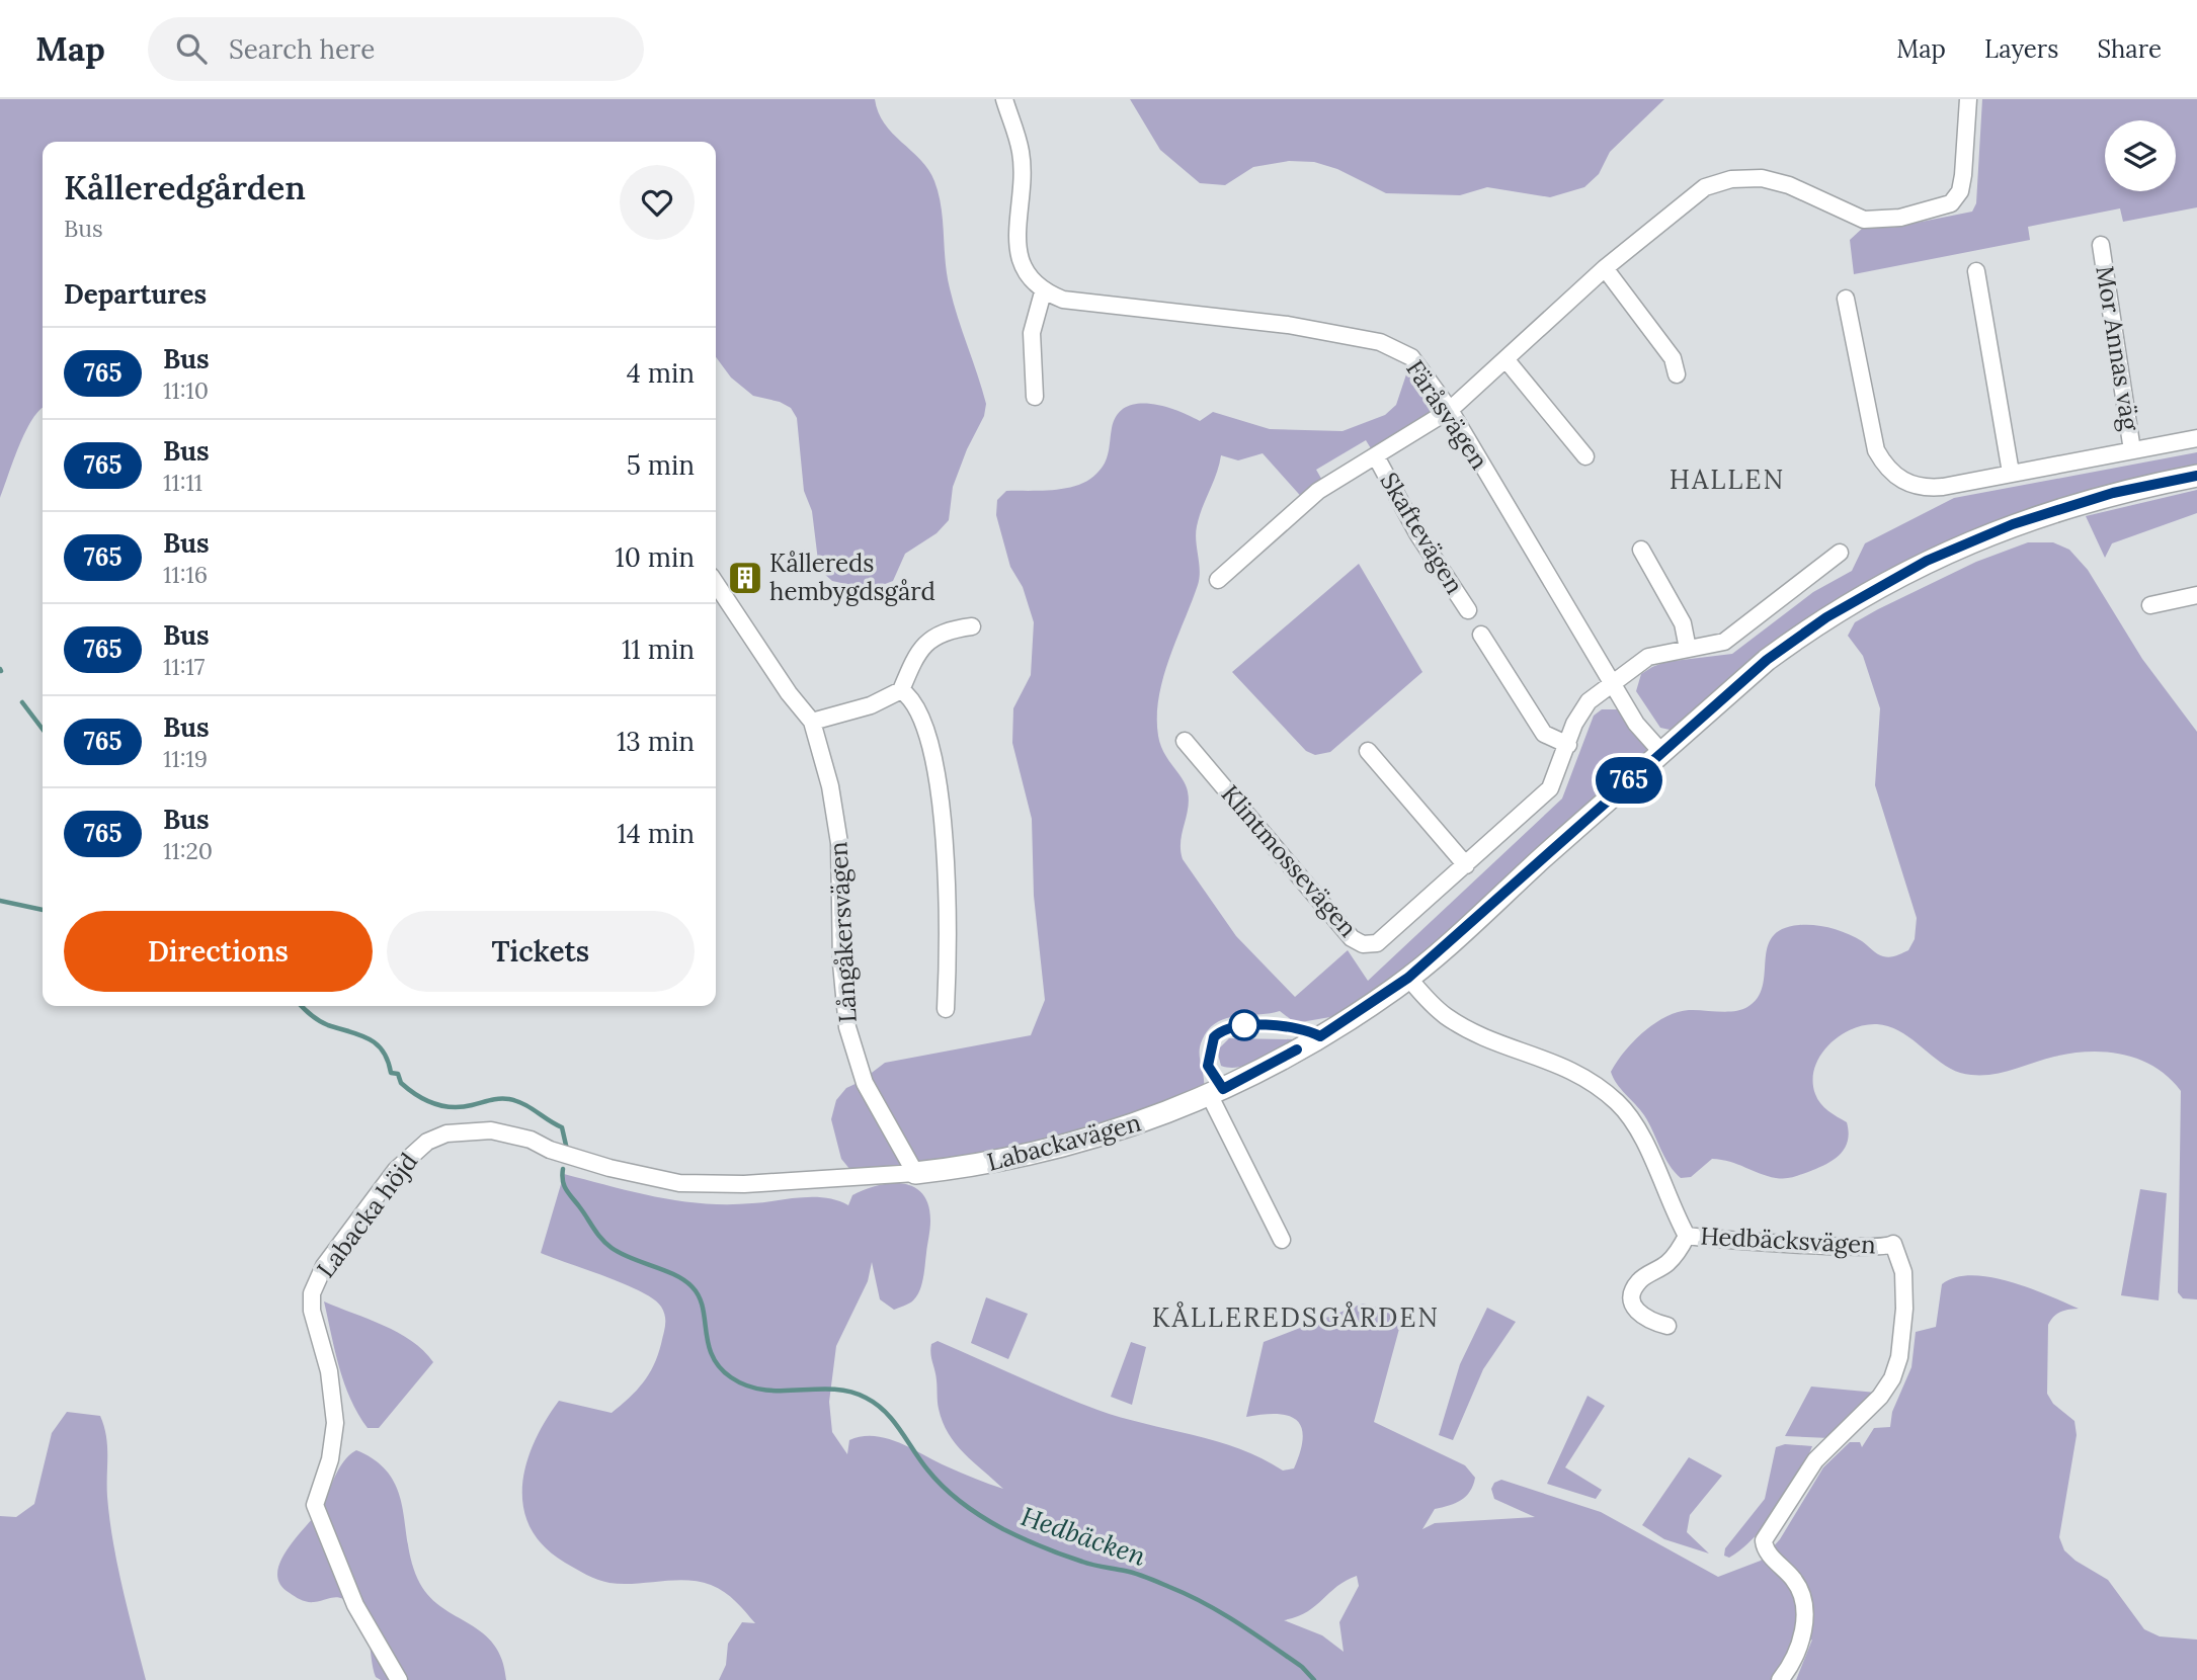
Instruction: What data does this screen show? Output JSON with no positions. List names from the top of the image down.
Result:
{
  "streets": {
    "street": [
      "Mor Annas väg",
      "Färåsvägen",
      "Skaftevägen",
      "Klintmossevägen",
      "Långåkersvägen",
      "Labackavägen",
      "Labacka höjd",
      "Hedbäcksvägen"
    ]
  },
  "crossings": [
    ["Färåsvägen", "Skaftevägen"],
    ["Färåsvägen", "Klintmossevägen"],
    ["Färåsvägen", "Labackavägen"],
    ["Långåkersvägen", "Labackavägen"],
    ["Långåkersvägen", "Labacka höjd"],
    ["Labackavägen", "Labacka höjd"],
    ["Labackavägen", "Hedbäcksvägen"]
  ],
  "districts": ["HALLEN", "KÅLLEREDSGÅRDEN"],
  "water": ["Hedbäcken"],
  "places": {
    "building": ["Kållereds hembygdsgård"]
  },
  "lines": ["bus line 765"],
  "page": {
    "header": "Map",
    "search": "Search here",
    "nav": ["Map", "Layers", "Share"],
    "on_map": "765",
    "heading": [
      ["Kålleredgården", "Bus"],
      "Departures"
    ],
    "list": [
      {
        "mark": "765",
        "name": "Bus",
        "note": "11:10",
        "value": "4 min"
      },
      {
        "mark": "765",
        "name": "Bus",
        "note": "11:11",
        "value": "5 min"
      },
      {
        "mark": "765",
        "name": "Bus",
        "note": "11:16",
        "value": "10 min"
      },
      {
        "mark": "765",
        "name": "Bus",
        "note": "11:17",
        "value": "11 min"
      },
      {
        "mark": "765",
        "name": "Bus",
        "note": "11:19",
        "value": "13 min"
      },
      {
        "mark": "765",
        "name": "Bus",
        "note": "11:20",
        "value": "14 min"
      }
    ],
    "buttons": ["Directions", "Tickets"]
  }
}
